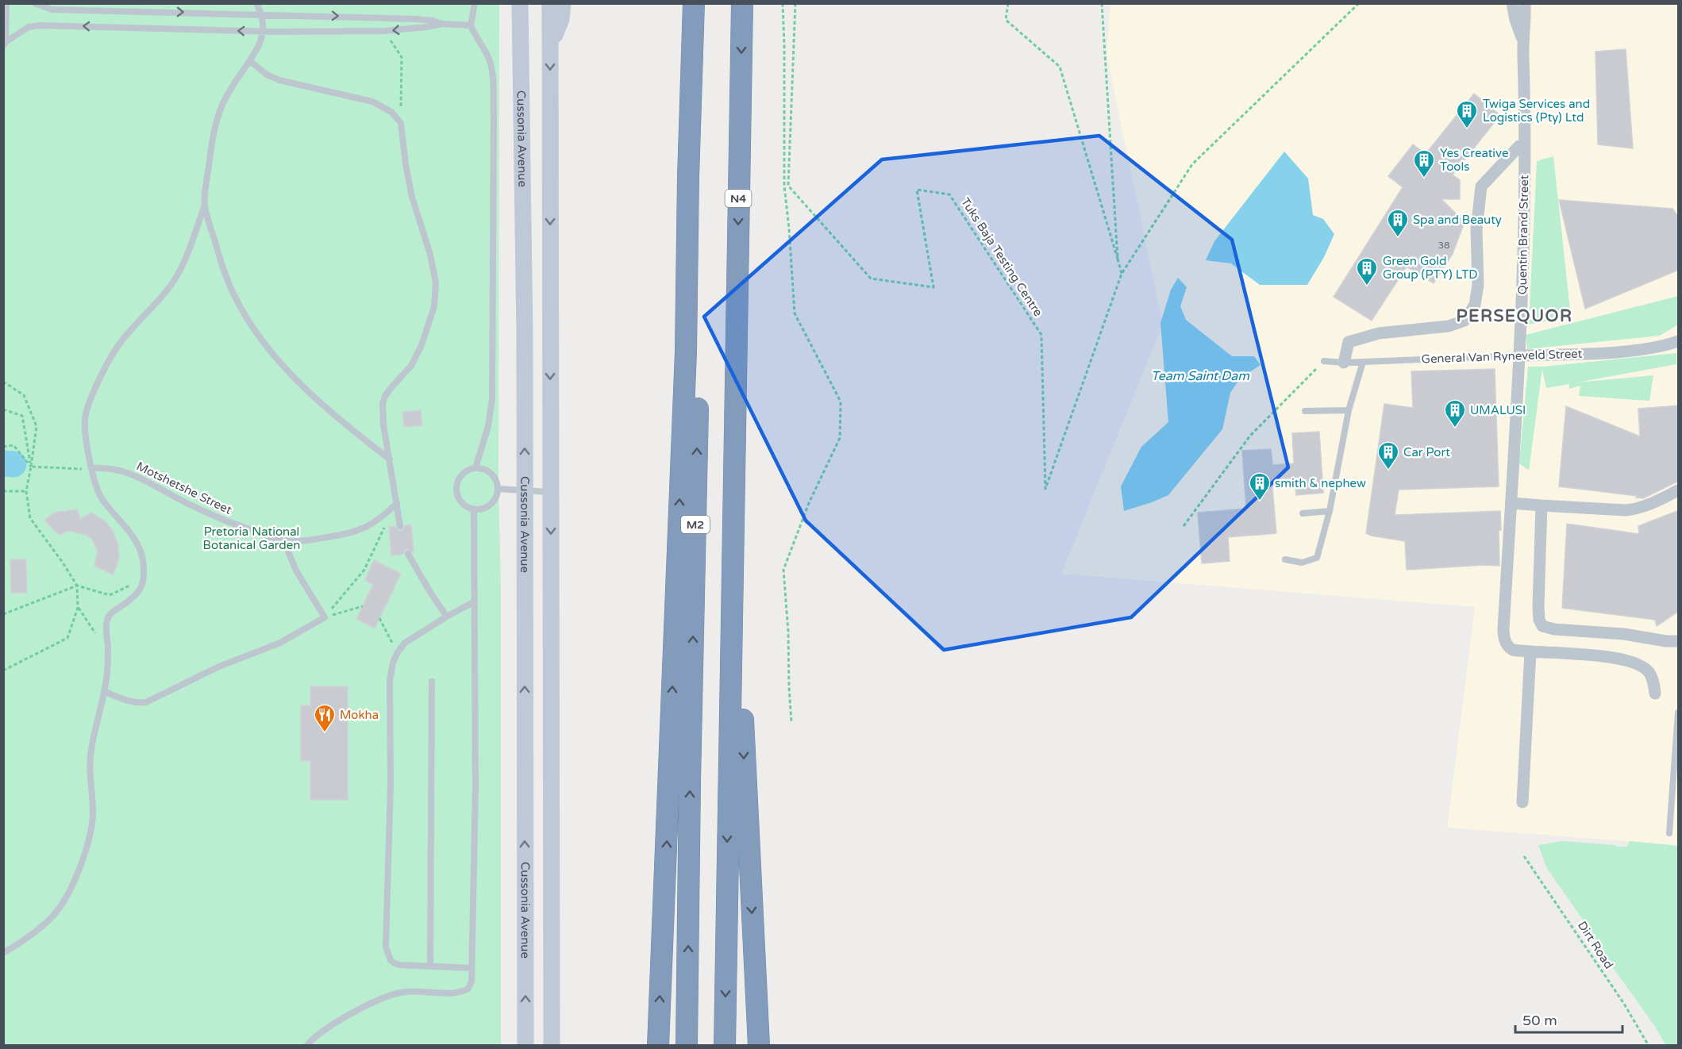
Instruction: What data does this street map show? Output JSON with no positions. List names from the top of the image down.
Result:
{
  "streets": {
    "highway": ["N4", "M2"],
    "main road": ["Cussonia Avenue"],
    "street": ["Quentin Brand Street", "General Van Ryneveld Street"],
    "lane": ["Motshetshe Street"],
    "path": ["Tuks Baja Testing Centre", "Dirt Road"]
  },
  "crossings": [
    ["Quentin Brand Street", "General Van Ryneveld Street"]
  ],
  "districts": ["PERSEQUOR"],
  "water": ["Team Saint Dam"],
  "parks": ["Pretoria National Botanical Garden"],
  "places": {
    "building": [
      "Twiga Services and Logistics (Pty) Ltd",
      "Yes Creative Tools",
      "Spa and Beauty",
      "Green Gold Group (PTY) LTD",
      "UMALUSI",
      "Car Port",
      "smith & nephew"
    ],
    "restaurant": ["Mokha"]
  },
  "house_numbers": ["38"],
  "scale_bar": "50 m"
}
